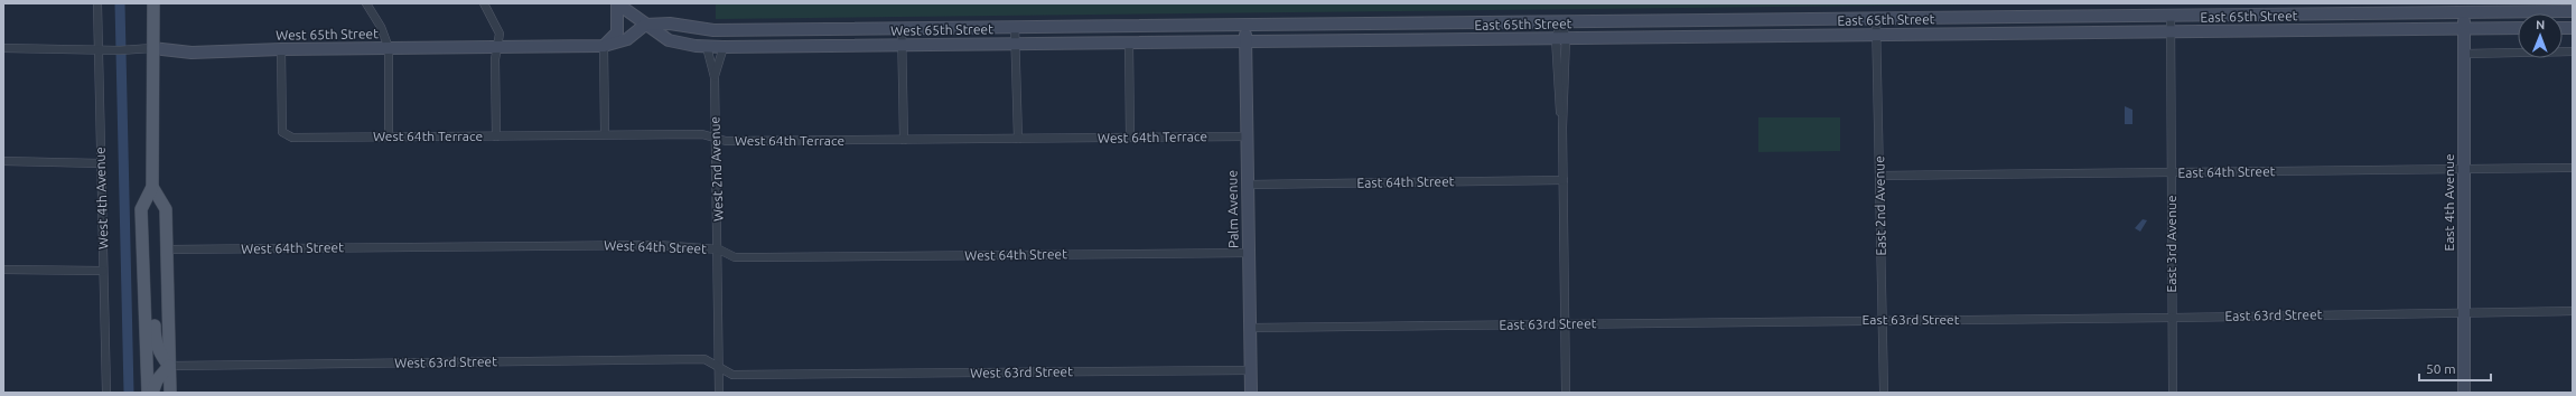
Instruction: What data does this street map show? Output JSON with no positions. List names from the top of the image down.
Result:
{
  "streets": {
    "main road": [
      "East 65th Street",
      "West 65th Street",
      "East 4th Avenue",
      "Palm Avenue"
    ],
    "street": [
      "West 64th Terrace",
      "West 2nd Avenue",
      "East 64th Street",
      "West 4th Avenue",
      "East 2nd Avenue",
      "East 3rd Avenue",
      "West 64th Street",
      "East 63rd Street",
      "West 63rd Street"
    ]
  },
  "crossings": [
    ["East 65th Street", "West 65th Street"],
    ["East 65th Street", "East 4th Avenue"],
    ["East 65th Street", "East 2nd Avenue"],
    ["East 65th Street", "Palm Avenue"],
    ["East 65th Street", "East 3rd Avenue"],
    ["West 65th Street", "West 64th Terrace"],
    ["West 65th Street", "West 2nd Avenue"],
    ["West 65th Street", "West 4th Avenue"],
    ["West 65th Street", "Palm Avenue"],
    ["West 64th Terrace", "West 2nd Avenue"],
    ["West 64th Terrace", "Palm Avenue"],
    ["West 2nd Avenue", "West 64th Street"],
    ["West 2nd Avenue", "West 63rd Street"],
    ["East 64th Street", "East 4th Avenue"],
    ["East 64th Street", "East 2nd Avenue"],
    ["East 64th Street", "Palm Avenue"],
    ["East 64th Street", "East 3rd Avenue"],
    ["East 4th Avenue", "East 63rd Street"],
    ["East 2nd Avenue", "East 63rd Street"],
    ["Palm Avenue", "West 64th Street"],
    ["Palm Avenue", "East 63rd Street"],
    ["Palm Avenue", "West 63rd Street"],
    ["East 3rd Avenue", "East 63rd Street"]
  ],
  "scale_bar": "50 m",
  "north": "top"
}
